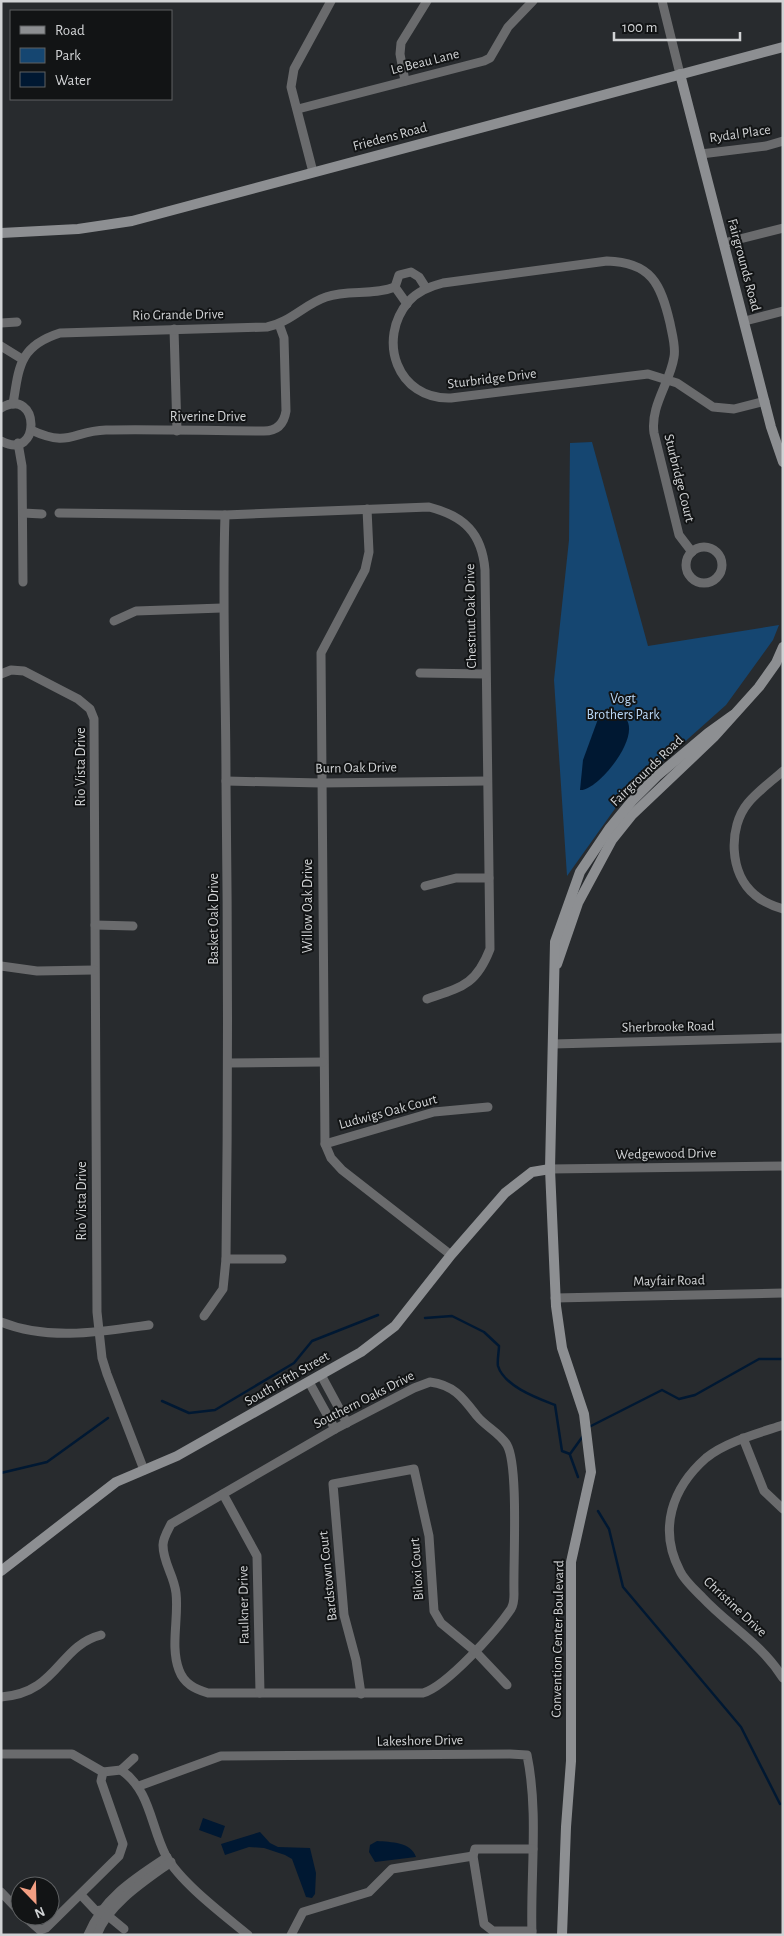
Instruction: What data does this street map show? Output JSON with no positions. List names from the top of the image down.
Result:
{
  "streets": {
    "street": [
      "Le Beau Lane",
      "Rydal Place",
      "Friedens Road",
      "Fairgrounds Road",
      "Rio Grande Drive",
      "Sturbridge Drive",
      "Riverine Drive",
      "Sturbridge Court",
      "Chestnut Oak Drive",
      "Rio Vista Drive",
      "Burn Oak Drive",
      "Willow Oak Drive",
      "Basket Oak Drive",
      "Sherbrooke Road",
      "Ludwigs Oak Court",
      "Wedgewood Drive",
      "Mayfair Road",
      "South Fifth Street",
      "Southern Oaks Drive",
      "Biloxi Court",
      "Bardstown Court",
      "Faulkner Drive",
      "Christine Drive",
      "Convention Center Boulevard",
      "Lakeshore Drive"
    ]
  },
  "crossings": [
    ["Rydal Place", "Fairgrounds Road"],
    ["Friedens Road", "Fairgrounds Road"],
    ["Fairgrounds Road", "Sturbridge Drive"],
    ["Fairgrounds Road", "Sherbrooke Road"],
    ["Fairgrounds Road", "Wedgewood Drive"],
    ["Fairgrounds Road", "South Fifth Street"],
    ["Fairgrounds Road", "Convention Center Boulevard"],
    ["Rio Grande Drive", "Riverine Drive"],
    ["Sturbridge Drive", "Sturbridge Court"],
    ["Chestnut Oak Drive", "Burn Oak Drive"],
    ["Chestnut Oak Drive", "Willow Oak Drive"],
    ["Chestnut Oak Drive", "Basket Oak Drive"],
    ["Rio Vista Drive", "South Fifth Street"],
    ["Burn Oak Drive", "Willow Oak Drive"],
    ["Burn Oak Drive", "Basket Oak Drive"],
    ["Willow Oak Drive", "Ludwigs Oak Court"],
    ["Willow Oak Drive", "South Fifth Street"],
    ["Wedgewood Drive", "South Fifth Street"],
    ["Wedgewood Drive", "Convention Center Boulevard"],
    ["Mayfair Road", "Convention Center Boulevard"],
    ["South Fifth Street", "Convention Center Boulevard"],
    ["Southern Oaks Drive", "Biloxi Court"],
    ["Southern Oaks Drive", "Bardstown Court"],
    ["Southern Oaks Drive", "Faulkner Drive"],
    ["Biloxi Court", "Bardstown Court"]
  ],
  "parks": ["Vogt Brothers Park"],
  "legend": ["Road", "Park", "Water"],
  "scale_bar": "100 m",
  "north": "bottom right"
}
